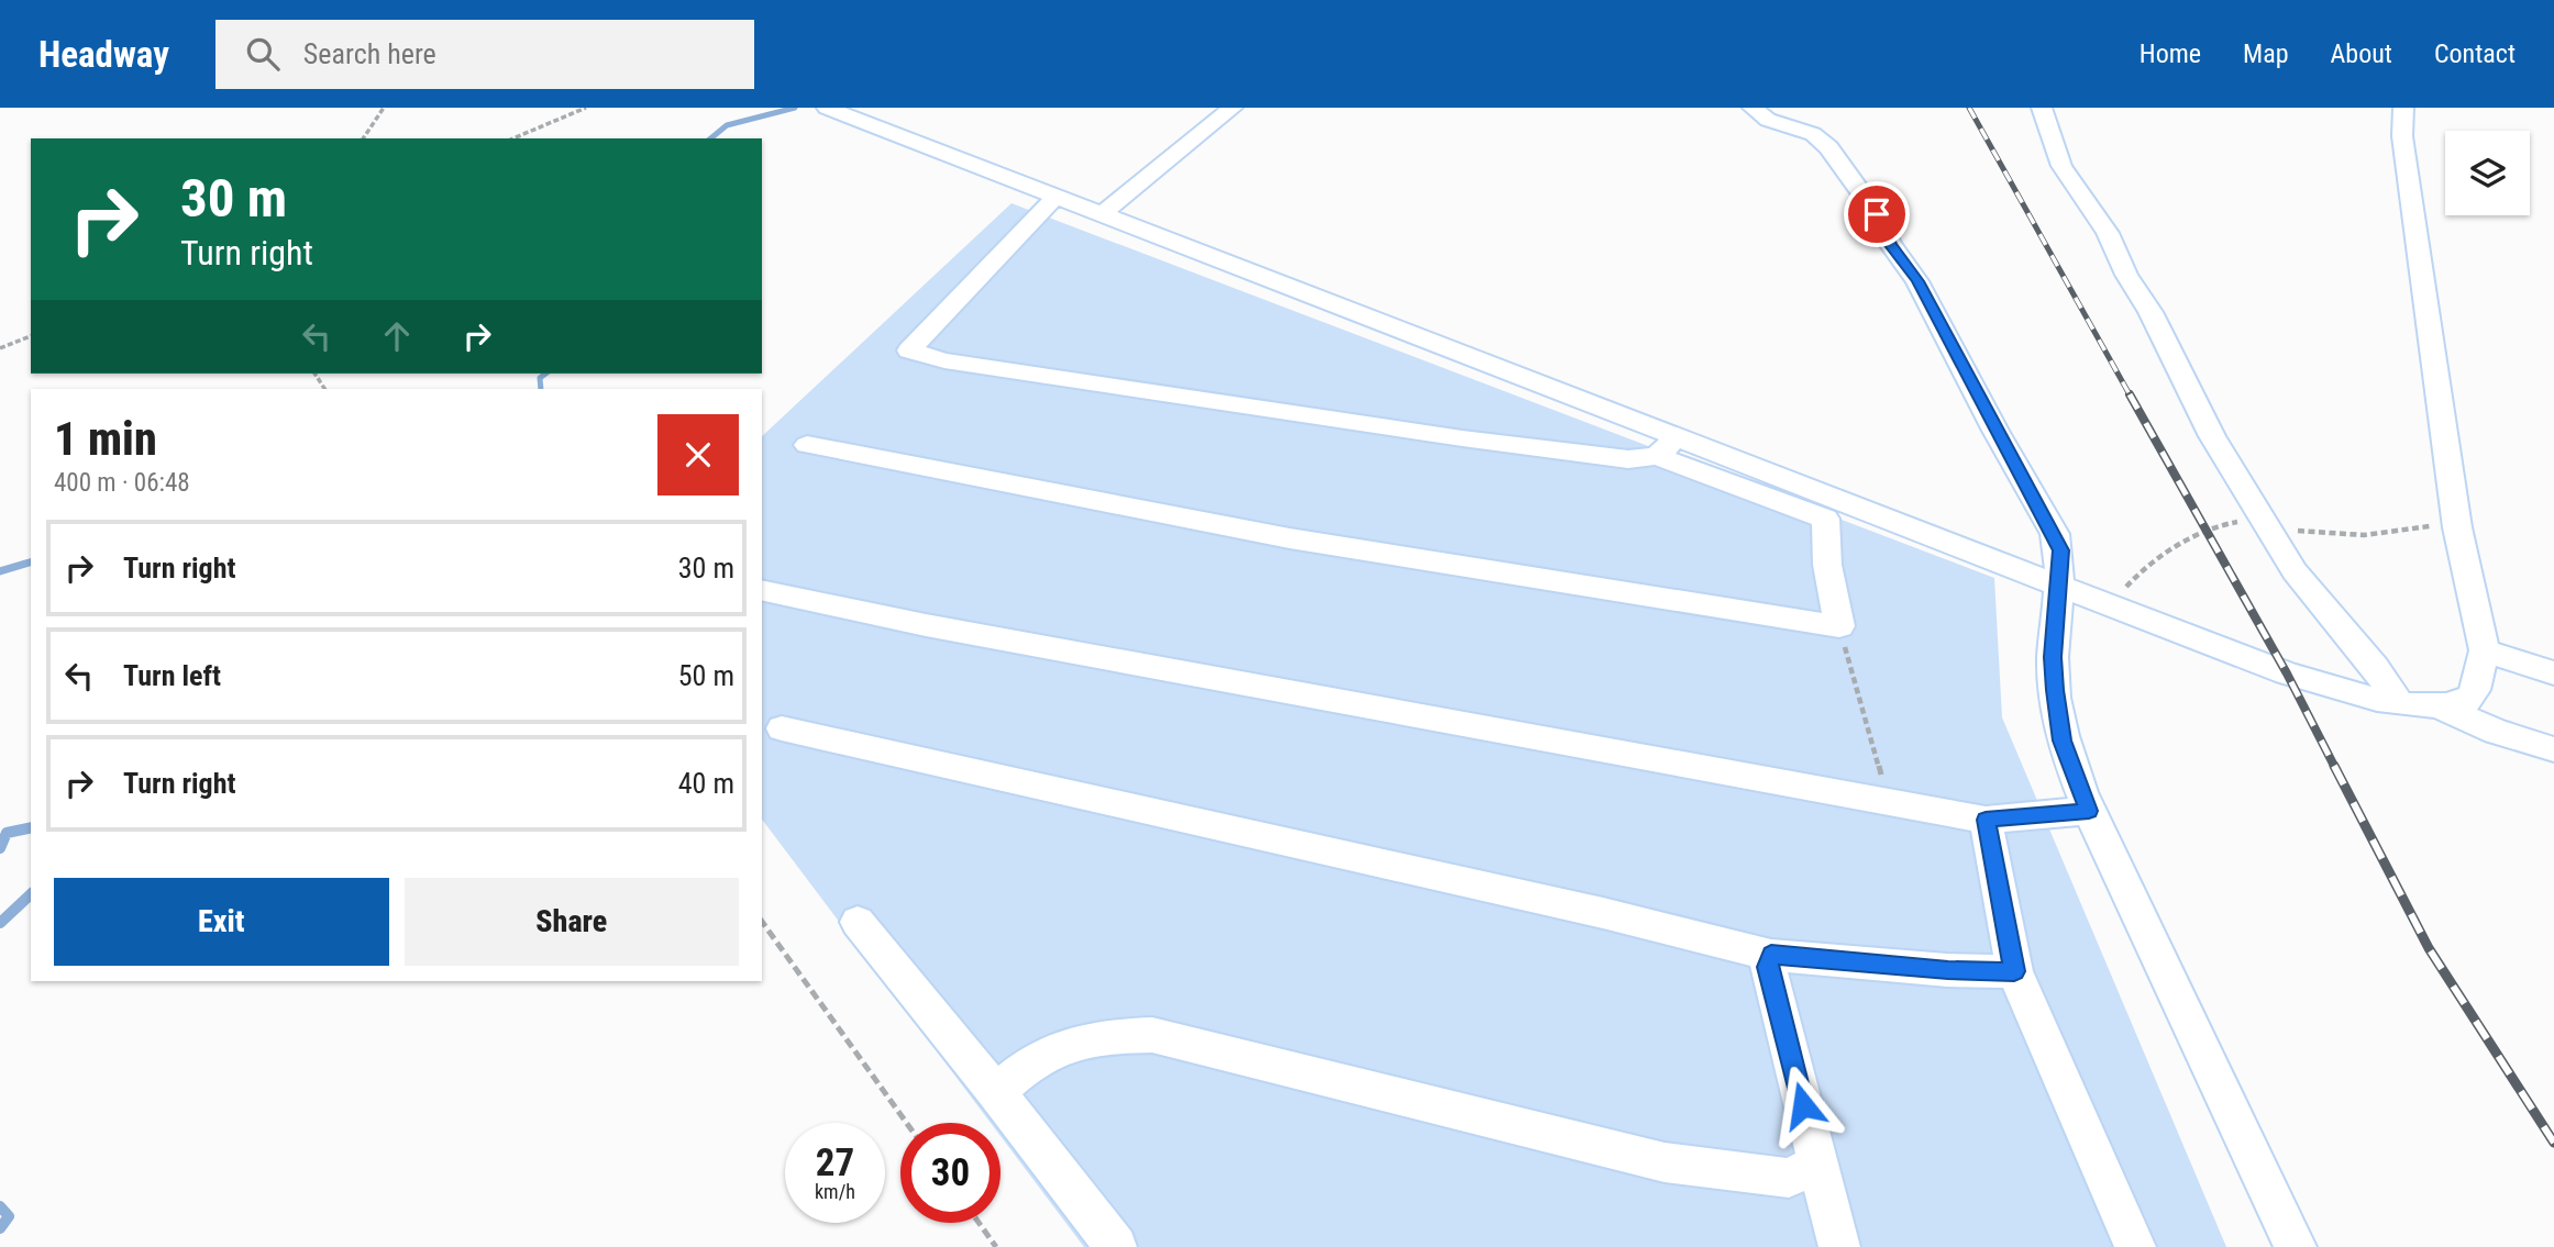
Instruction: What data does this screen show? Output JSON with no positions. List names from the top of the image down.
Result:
{
  "page": {
    "header": "Headway",
    "search": "Search here",
    "nav": [
      "Home",
      "Map",
      "About",
      "Contact"
    ],
    "turn": ["30 m", "Turn right"],
    "heading": ["1 min", "400 m · 06:48"],
    "list": [
      {
        "name": "Turn right",
        "value": "30 m"
      },
      {
        "name": "Turn left",
        "value": "50 m"
      },
      {
        "name": "Turn right",
        "value": "40 m"
      }
    ],
    "buttons": ["Exit", "Share"],
    "speed": "27 km/h",
    "limit": "30"
  }
}
